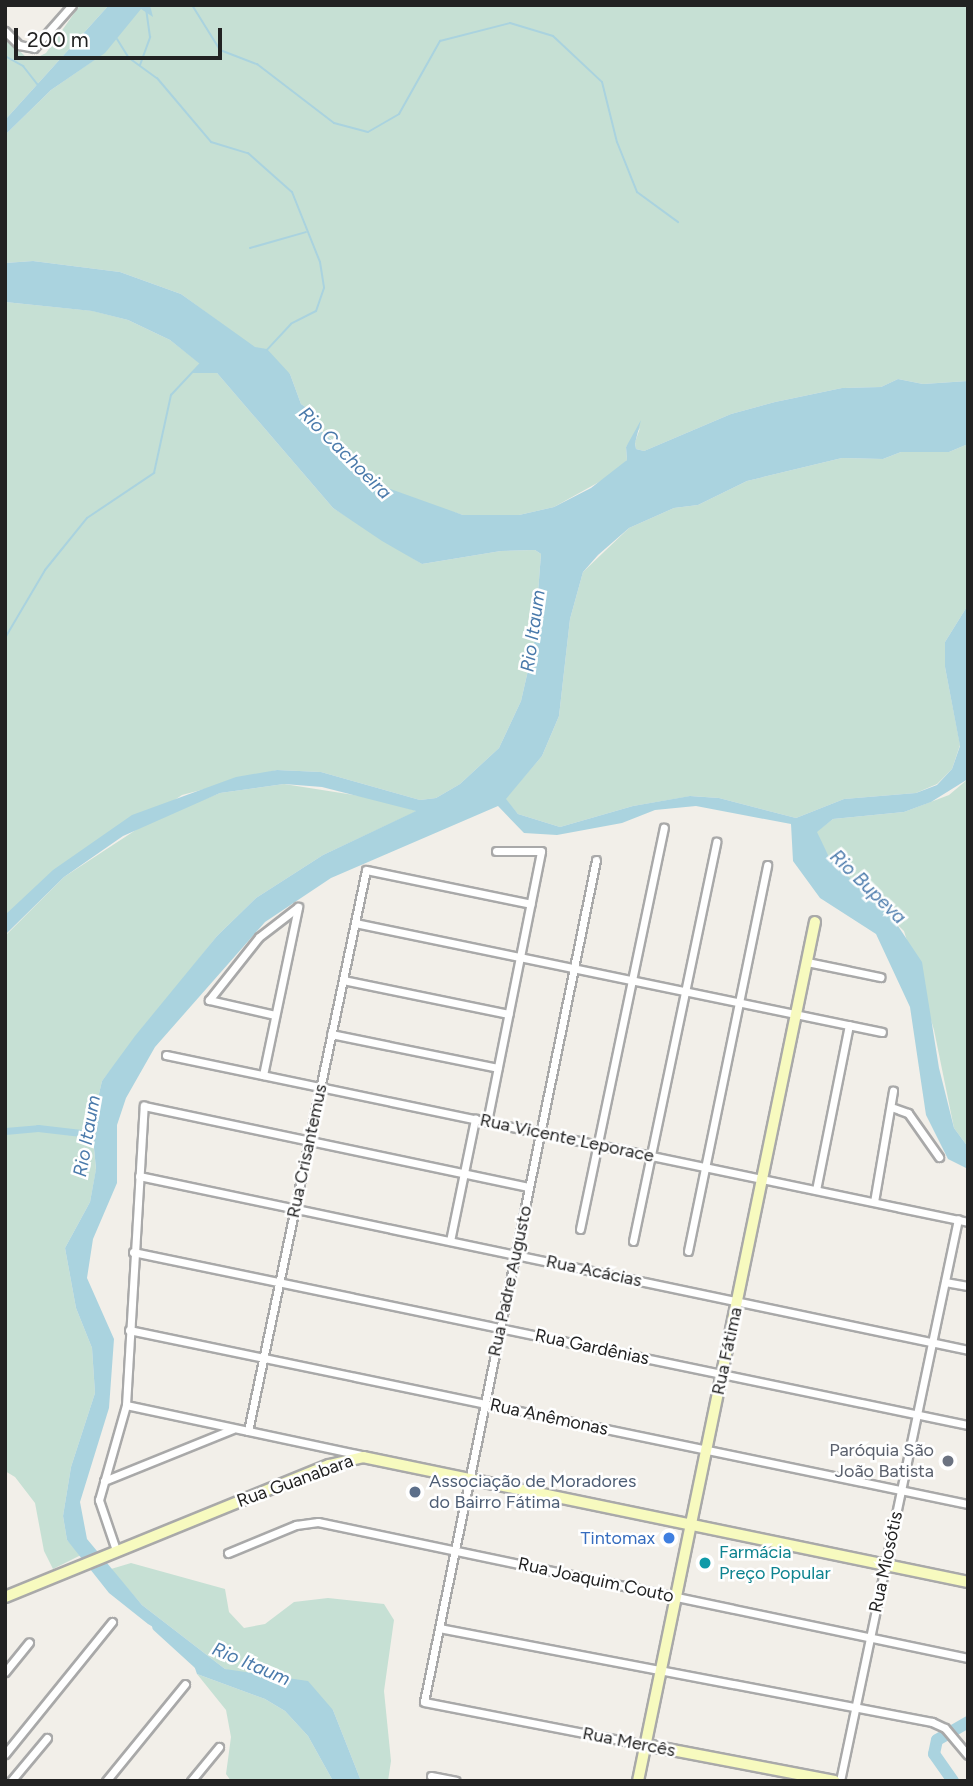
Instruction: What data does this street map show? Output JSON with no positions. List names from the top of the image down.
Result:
{
  "streets": {
    "main road": ["Rua Fátima", "Rua Guanabara", "Rua Mercês"],
    "street": [
      "Rua Vicente Leporace",
      "Rua Crisantemus",
      "Rua Acácias",
      "Rua Padre Augusto",
      "Rua Gardênias",
      "Rua Anêmonas",
      "Rua Miosótis",
      "Rua Joaquim Couto"
    ]
  },
  "crossings": [
    ["Rua Vicente Leporace", "Rua Crisantemus"],
    ["Rua Vicente Leporace", "Rua Padre Augusto"],
    ["Rua Vicente Leporace", "Rua Fátima"],
    ["Rua Vicente Leporace", "Rua Miosótis"],
    ["Rua Crisantemus", "Rua Acácias"],
    ["Rua Crisantemus", "Rua Gardênias"],
    ["Rua Crisantemus", "Rua Anêmonas"],
    ["Rua Acácias", "Rua Padre Augusto"],
    ["Rua Acácias", "Rua Fátima"],
    ["Rua Acácias", "Rua Miosótis"],
    ["Rua Padre Augusto", "Rua Gardênias"],
    ["Rua Padre Augusto", "Rua Anêmonas"],
    ["Rua Padre Augusto", "Rua Guanabara"],
    ["Rua Padre Augusto", "Rua Joaquim Couto"],
    ["Rua Padre Augusto", "Rua Mercês"],
    ["Rua Gardênias", "Rua Fátima"],
    ["Rua Gardênias", "Rua Miosótis"],
    ["Rua Fátima", "Rua Anêmonas"],
    ["Rua Fátima", "Rua Guanabara"],
    ["Rua Fátima", "Rua Joaquim Couto"],
    ["Rua Fátima", "Rua Mercês"],
    ["Rua Anêmonas", "Rua Miosótis"],
    ["Rua Guanabara", "Rua Miosótis"],
    ["Rua Miosótis", "Rua Joaquim Couto"],
    ["Rua Miosótis", "Rua Mercês"]
  ],
  "water": ["Rio Cachoeira", "Rio Itaum", "Rio Bupeva"],
  "places": [
    "Paróquia São João Batista",
    "Associação de Moradores do Bairro Fátima",
    "Tintomax",
    "Farmácia Preço Popular"
  ],
  "scale_bar": "200 m"
}
